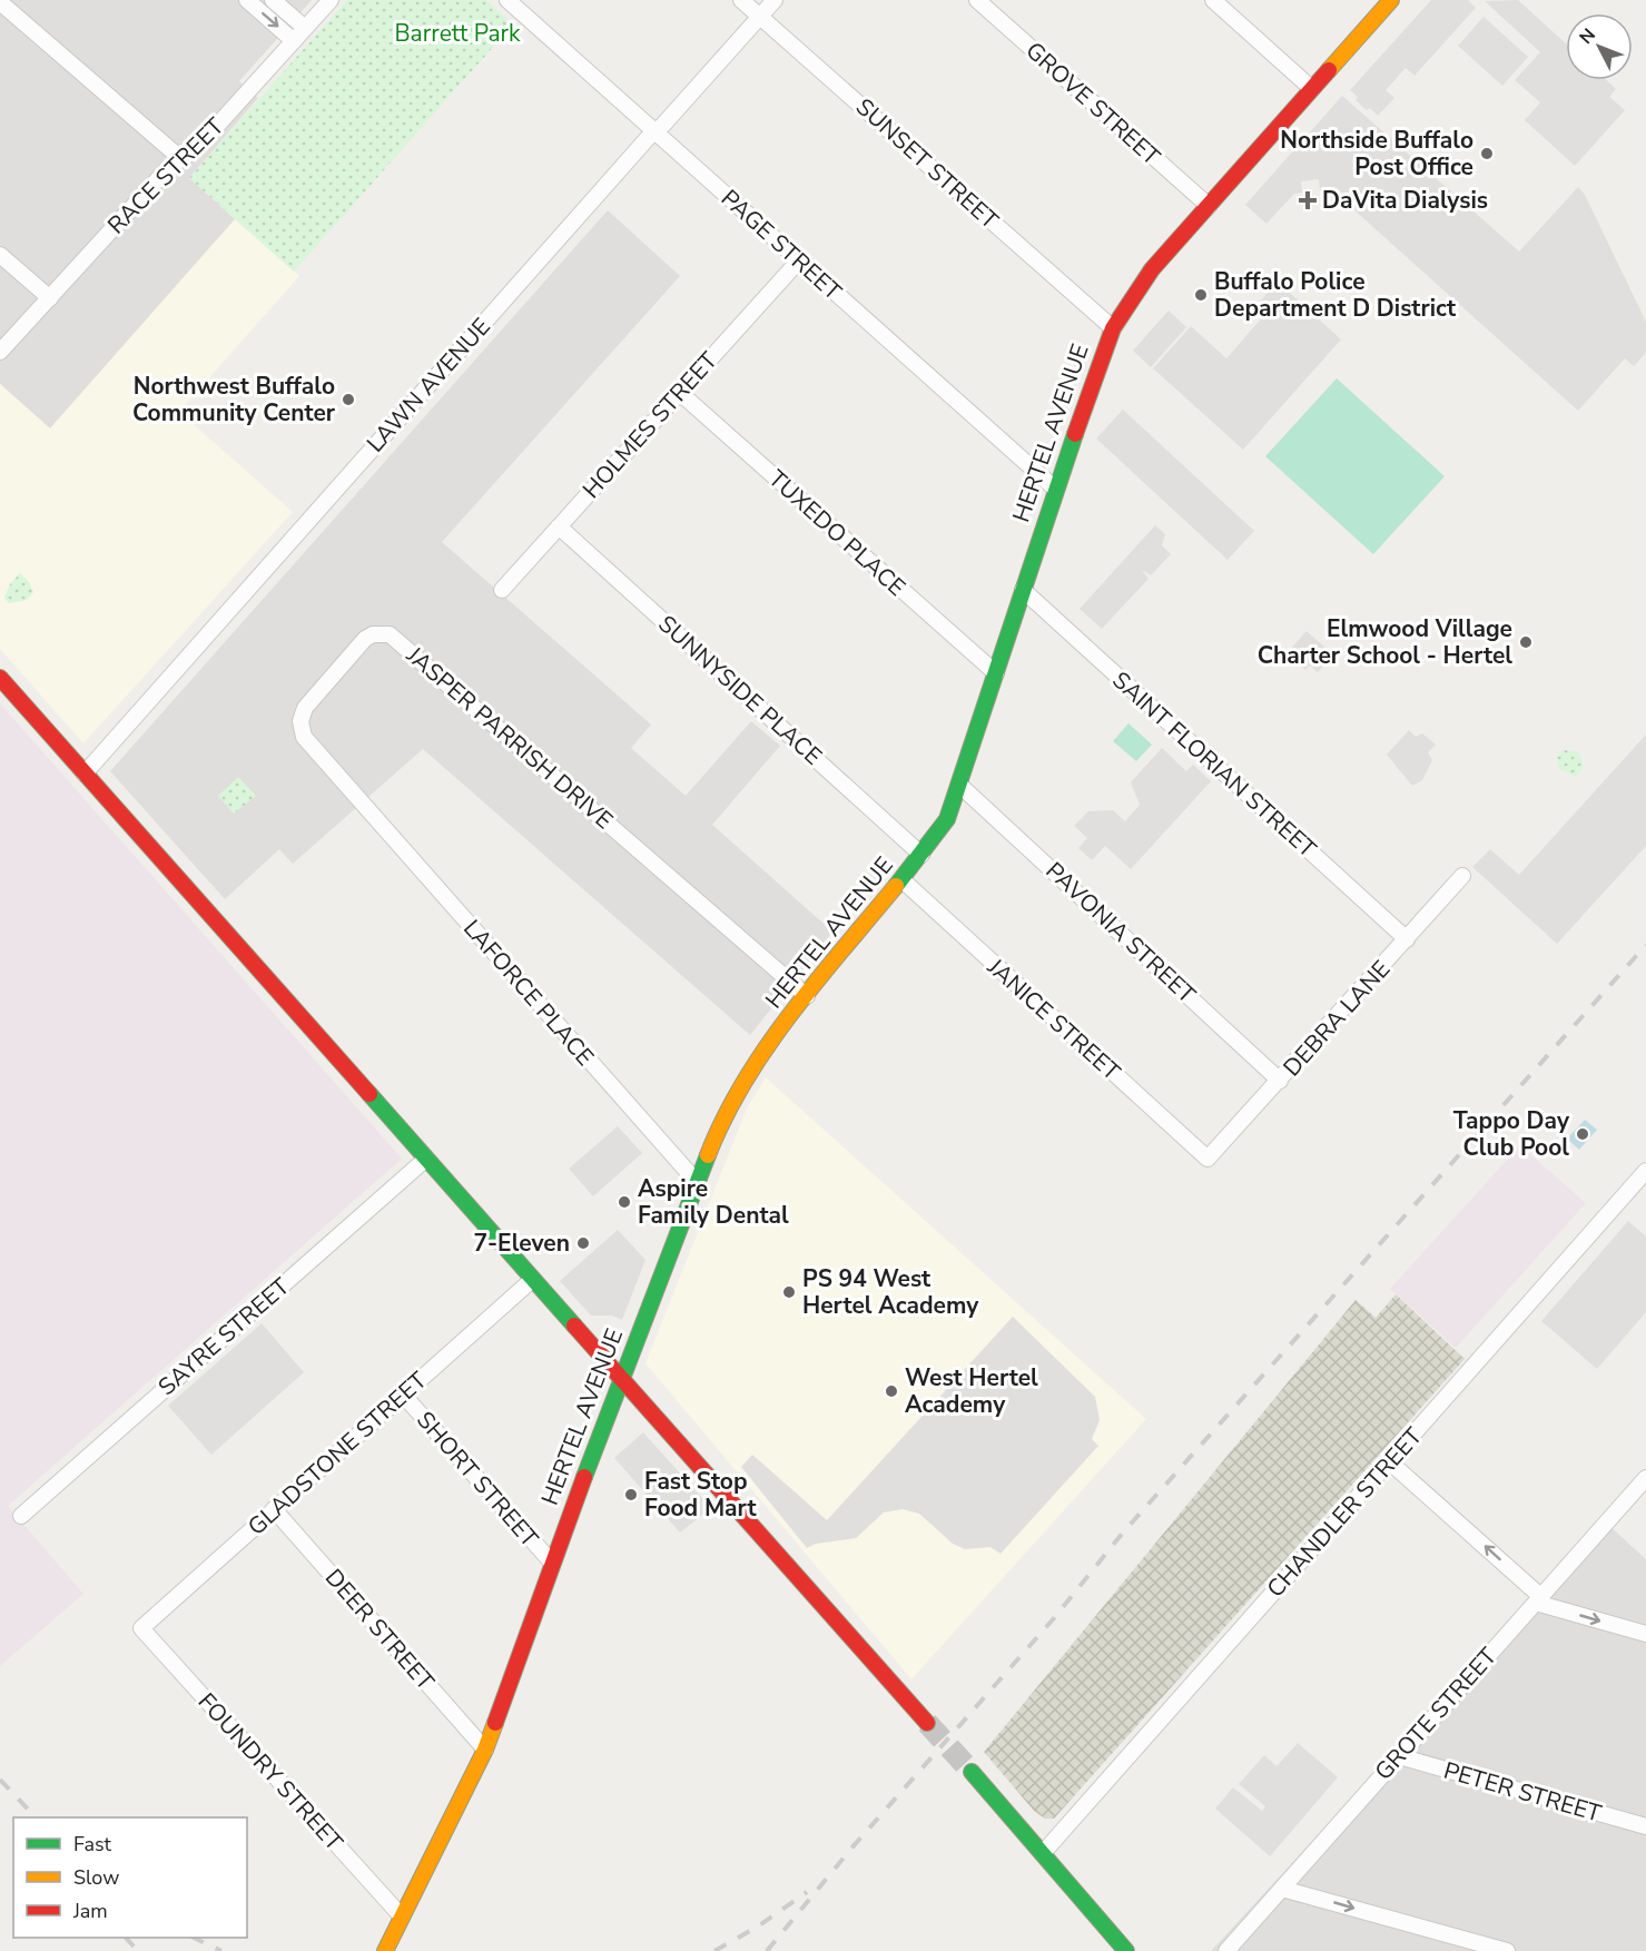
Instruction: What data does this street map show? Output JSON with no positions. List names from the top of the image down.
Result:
{
  "streets": {
    "street": [
      "GROVE STREET",
      "SUNSET STREET",
      "RACE STREET",
      "PAGE STREET",
      "LAWN AVENUE",
      "HOLMES STREET",
      "HERTEL AVENUE",
      "TUXEDO PLACE",
      "SUNNYSIDE PLACE",
      "JASPER PARRISH DRIVE",
      "SAINT FLORIAN STREET",
      "PAVONIA STREET",
      "LAFORCE PLACE",
      "DEBRA LANE",
      "JANICE STREET",
      "SAYRE STREET",
      "GLADSTONE STREET",
      "SHORT STREET",
      "CHANDLER STREET",
      "DEER STREET",
      "GROTE STREET",
      "FOUNDRY STREET",
      "PETER STREET"
    ]
  },
  "crossings": [
    ["GROVE STREET", "HERTEL AVENUE"],
    ["SUNSET STREET", "LAWN AVENUE"],
    ["SUNSET STREET", "HERTEL AVENUE"],
    ["PAGE STREET", "LAWN AVENUE"],
    ["PAGE STREET", "HOLMES STREET"],
    ["PAGE STREET", "HERTEL AVENUE"],
    ["HOLMES STREET", "TUXEDO PLACE"],
    ["HOLMES STREET", "SUNNYSIDE PLACE"],
    ["HERTEL AVENUE", "TUXEDO PLACE"],
    ["HERTEL AVENUE", "SUNNYSIDE PLACE"],
    ["HERTEL AVENUE", "JASPER PARRISH DRIVE"],
    ["HERTEL AVENUE", "SAINT FLORIAN STREET"],
    ["HERTEL AVENUE", "PAVONIA STREET"],
    ["HERTEL AVENUE", "LAFORCE PLACE"],
    ["HERTEL AVENUE", "JANICE STREET"],
    ["HERTEL AVENUE", "SHORT STREET"],
    ["HERTEL AVENUE", "DEER STREET"],
    ["HERTEL AVENUE", "FOUNDRY STREET"],
    ["JASPER PARRISH DRIVE", "LAFORCE PLACE"],
    ["SAINT FLORIAN STREET", "DEBRA LANE"],
    ["PAVONIA STREET", "DEBRA LANE"],
    ["DEBRA LANE", "JANICE STREET"],
    ["GLADSTONE STREET", "SHORT STREET"],
    ["GLADSTONE STREET", "DEER STREET"],
    ["GLADSTONE STREET", "FOUNDRY STREET"],
    ["GROTE STREET", "PETER STREET"]
  ],
  "parks": ["Barrett Park"],
  "places": {
    "other": [
      "Northside Buffalo Post Office",
      "Buffalo Police Department D District",
      "Northwest Buffalo Community Center",
      "Elmwood Village Charter School - Hertel",
      "Tappo Day Club Pool",
      "Aspire Family Dental",
      "7-Eleven",
      "PS 94 West Hertel Academy",
      "West Hertel Academy",
      "Fast Stop Food Mart"
    ],
    "health": ["DaVita Dialysis"]
  },
  "legend": ["Fast", "Slow", "Jam"],
  "north": "top left"
}
